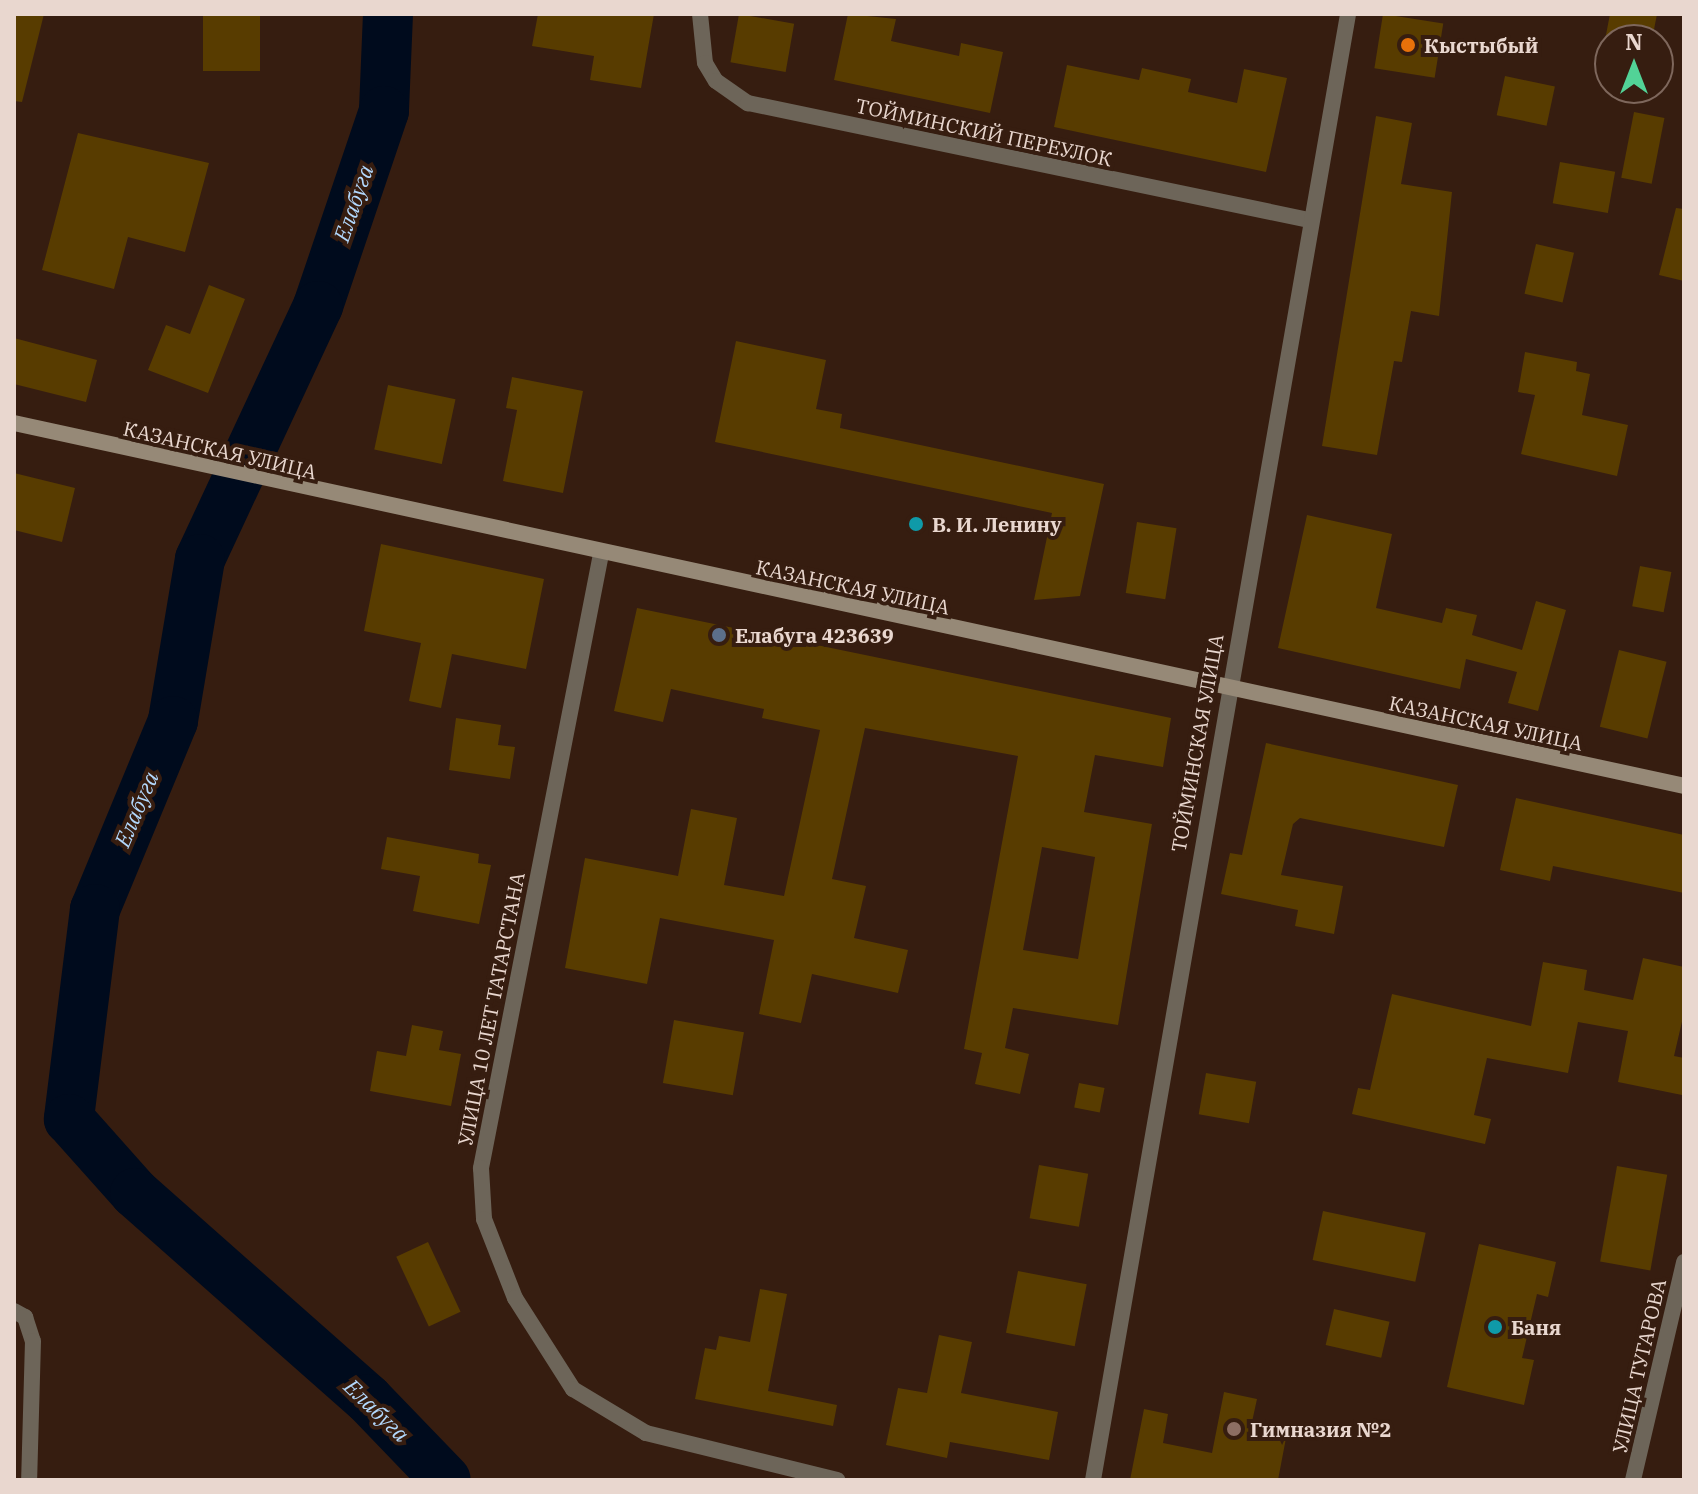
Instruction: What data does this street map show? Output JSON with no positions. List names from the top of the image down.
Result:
{
  "streets": {
    "street": [
      "ТОЙМИНСКИЙ ПЕРЕУЛОК",
      "КАЗАНСКАЯ УЛИЦА",
      "ТОЙМИНСКАЯ УЛИЦА",
      "УЛИЦА 10 ЛЕТ ТАТАРСТАНА",
      "УЛИЦА ТУГАРОВА"
    ]
  },
  "crossings": [
    ["ТОЙМИНСКИЙ ПЕРЕУЛОК", "ТОЙМИНСКАЯ УЛИЦА"],
    ["КАЗАНСКАЯ УЛИЦА", "ТОЙМИНСКАЯ УЛИЦА"],
    ["КАЗАНСКАЯ УЛИЦА", "УЛИЦА 10 ЛЕТ ТАТАРСТАНА"]
  ],
  "water": ["Елабуга"],
  "places": [
    "Кыстыбый",
    "В. И. Ленину",
    "Елабуга 423639",
    "Баня",
    "Гимназия №2"
  ],
  "north": "top"
}
